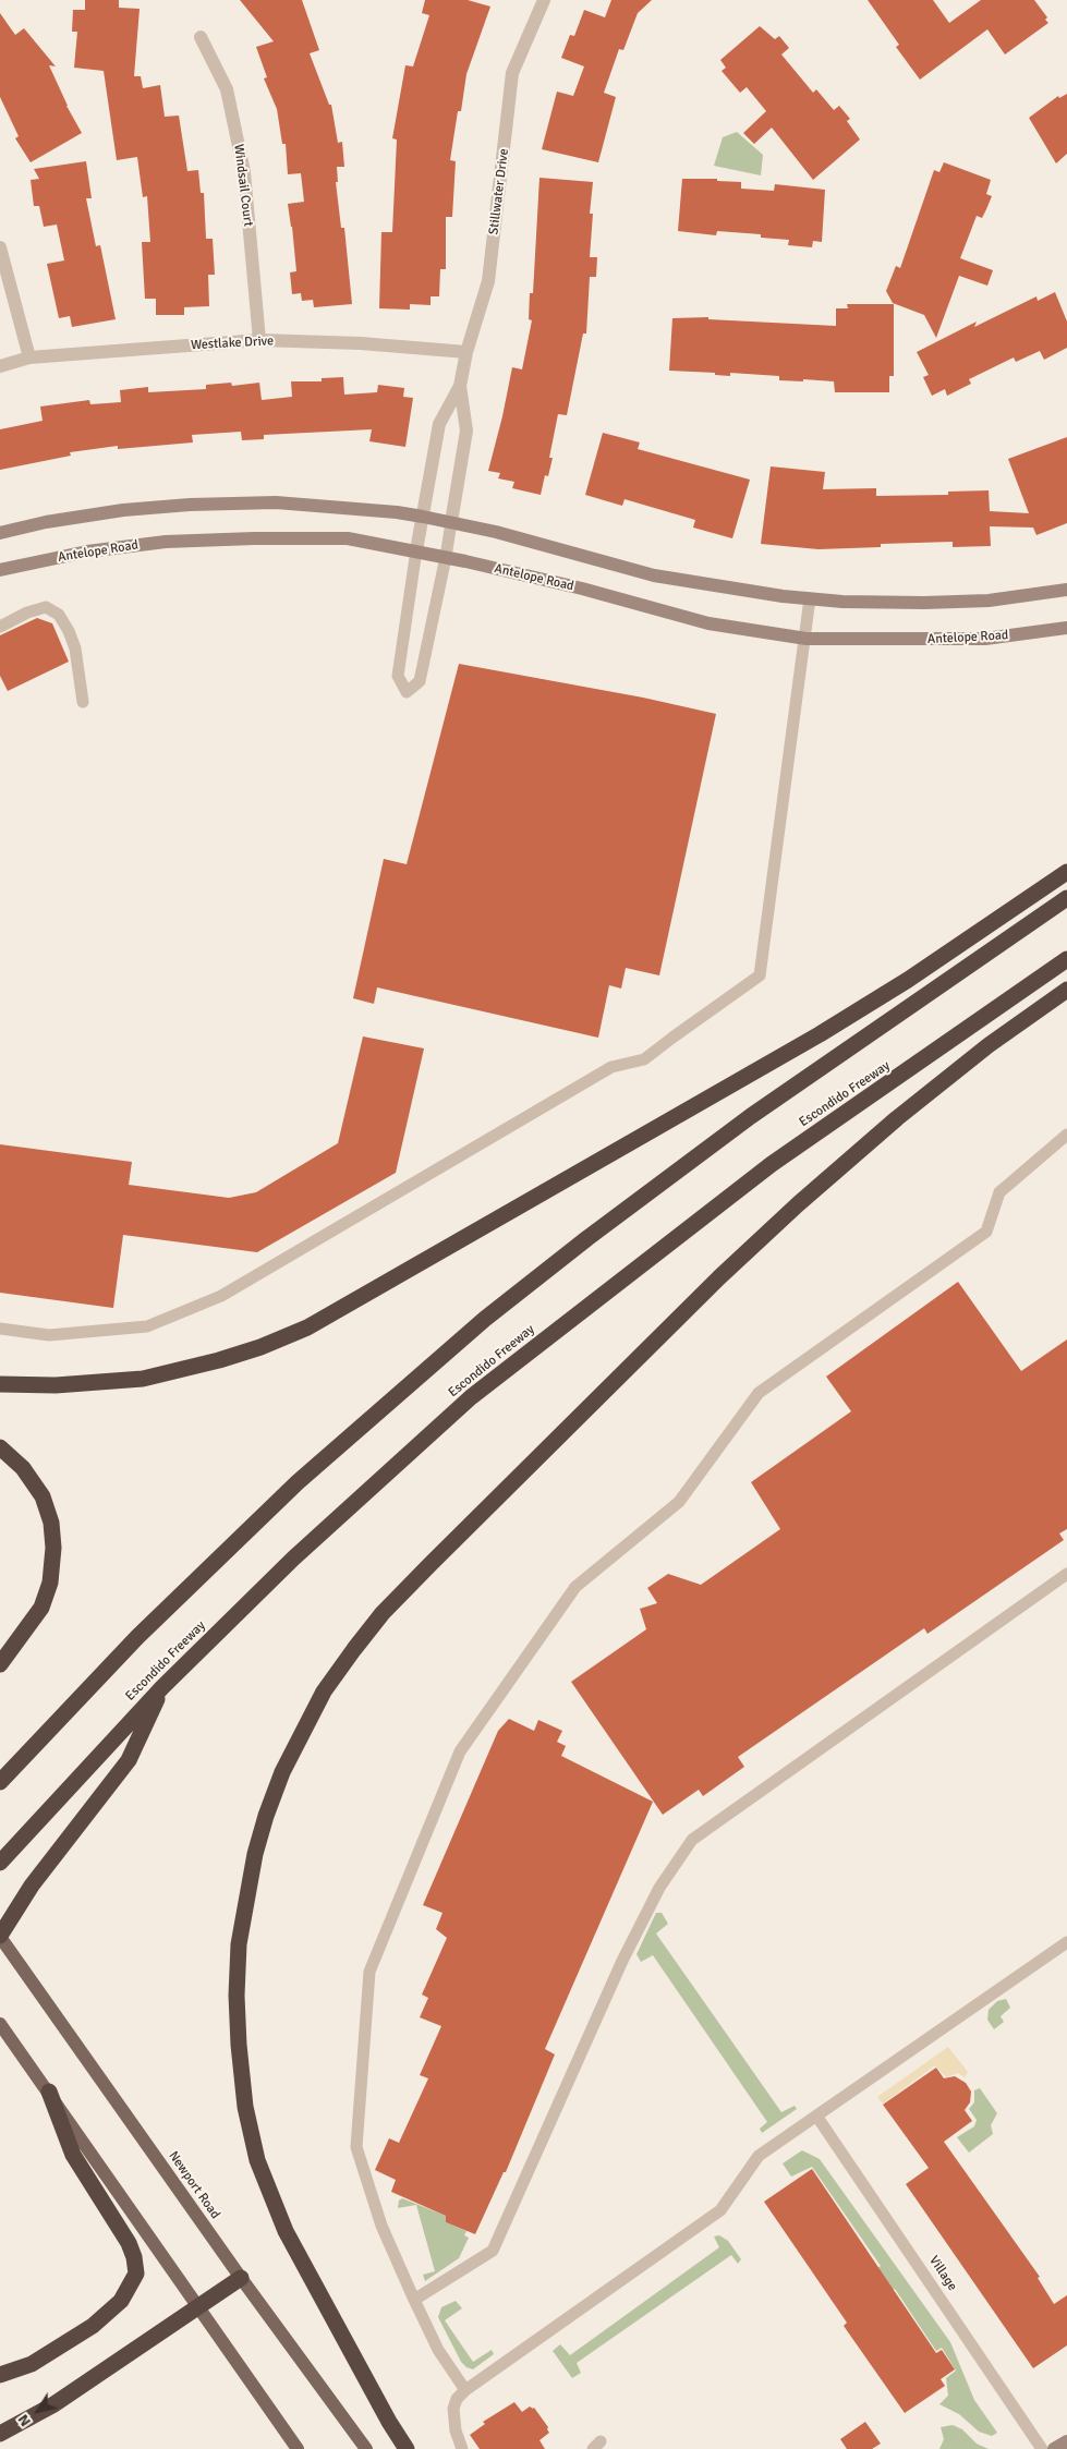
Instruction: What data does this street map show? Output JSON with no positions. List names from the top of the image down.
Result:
{
  "streets": {
    "highway": ["Escondido Freeway"],
    "main road": ["Antelope Road", "Newport Road"],
    "street": ["Windsail Court", "Stillwater Drive", "Westlake Drive"],
    "lane": ["Village"]
  },
  "crossings": [
    ["Windsail Court", "Westlake Drive"],
    ["Stillwater Drive", "Westlake Drive"],
    ["Stillwater Drive", "Antelope Road"]
  ],
  "north": "bottom left"
}
